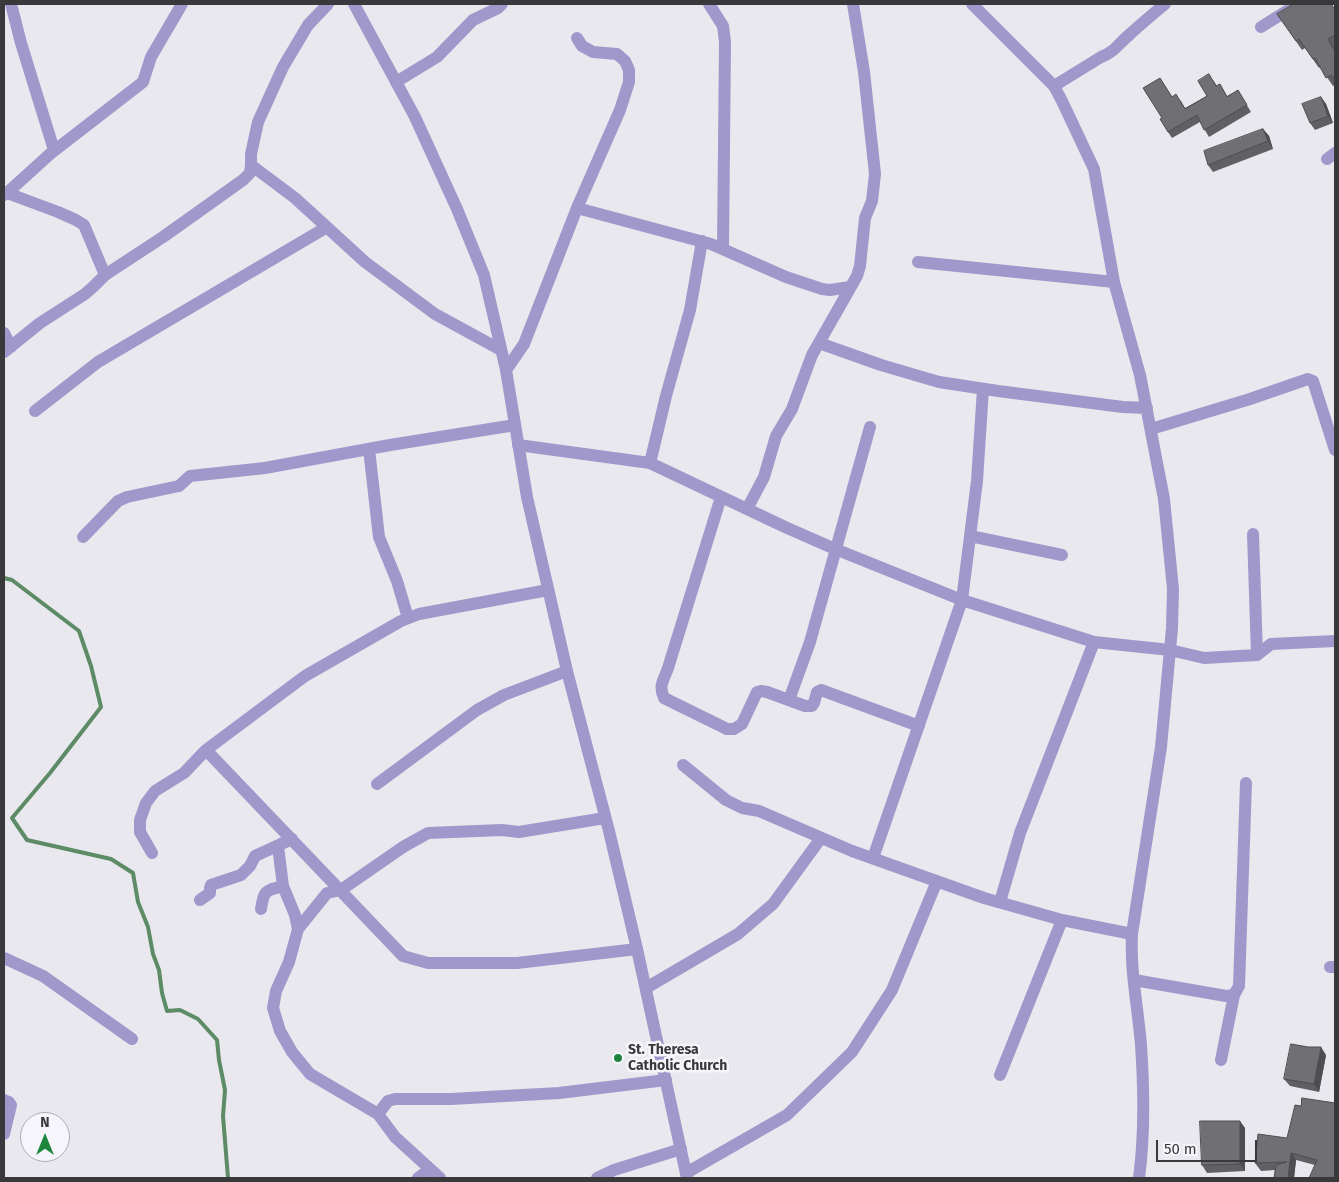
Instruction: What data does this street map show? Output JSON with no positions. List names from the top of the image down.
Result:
{
  "places": ["St. Theresa Catholic Church"],
  "scale_bar": "50 m",
  "north": "top"
}
